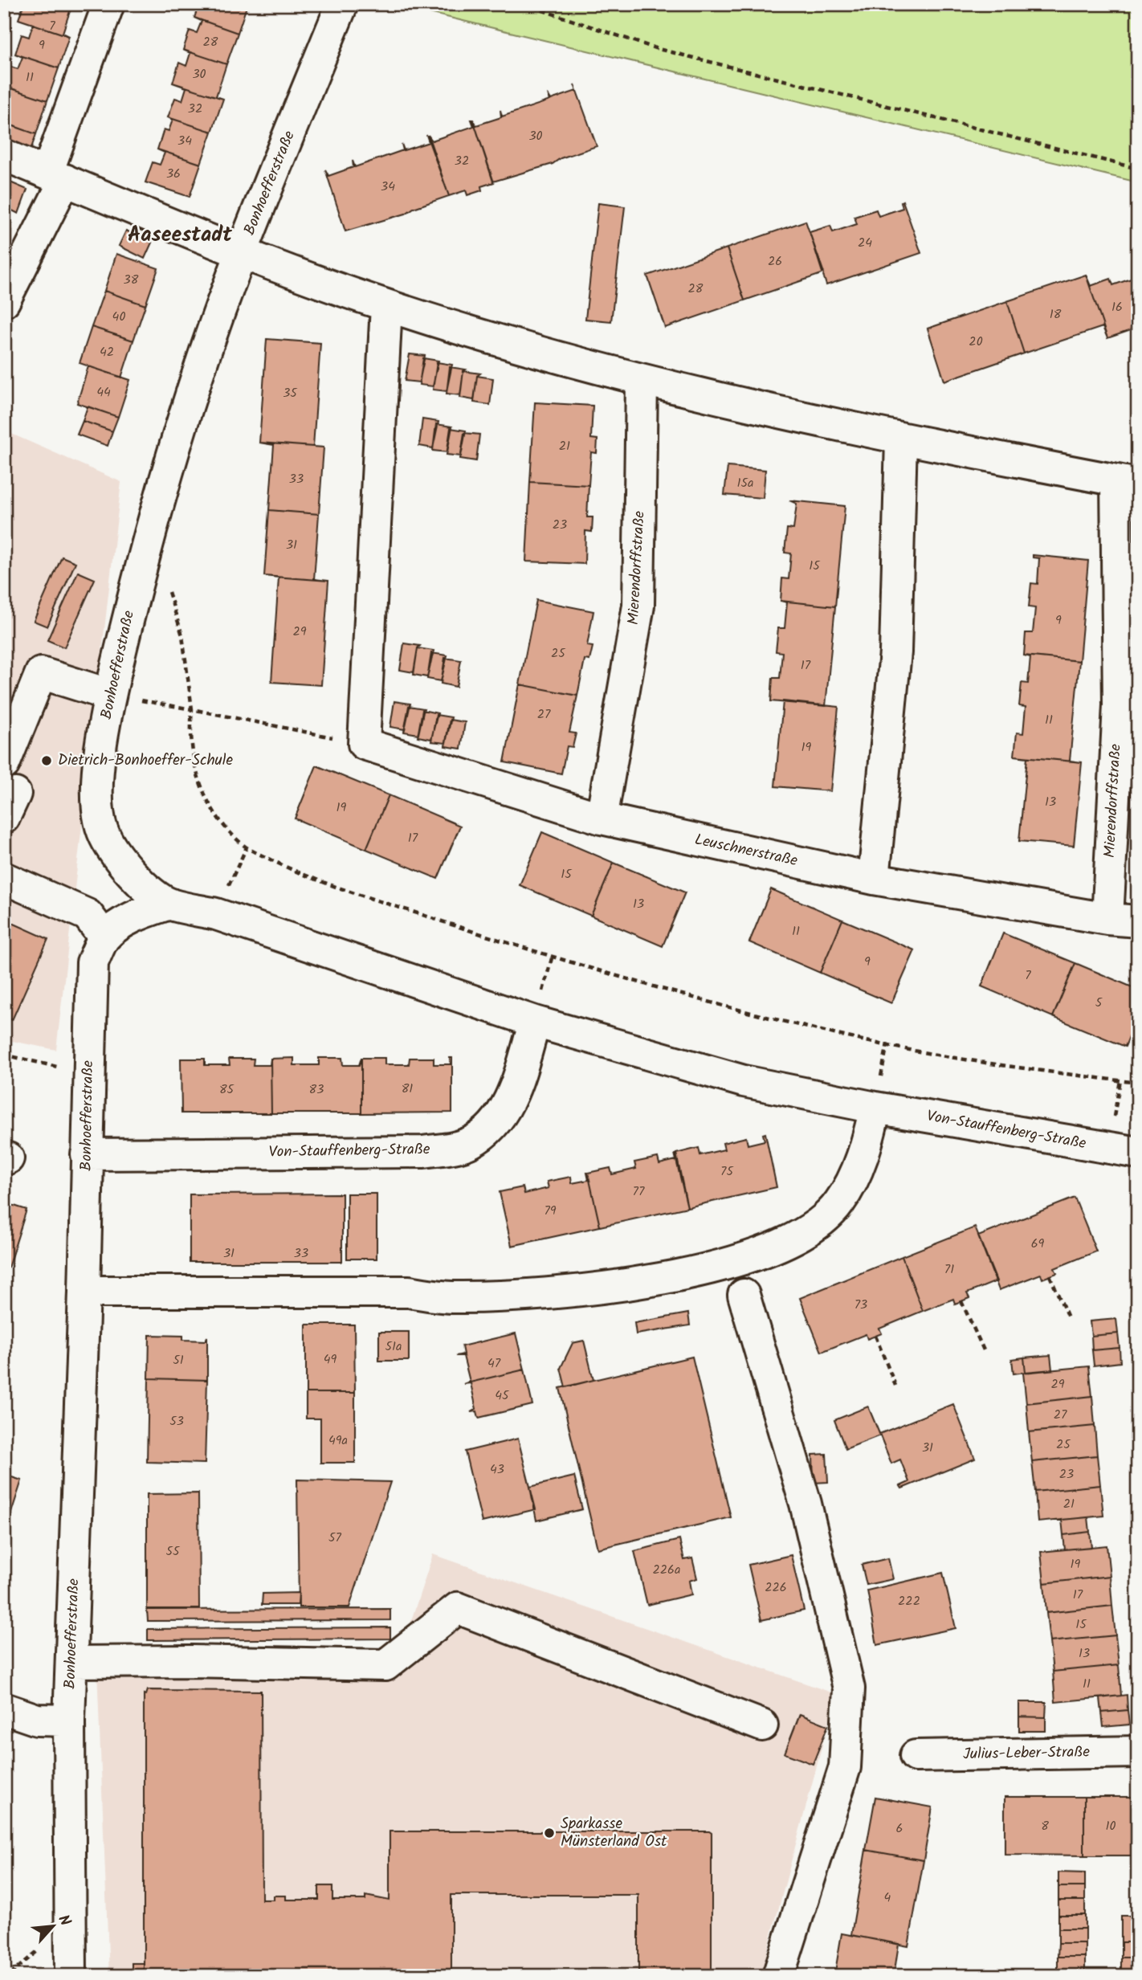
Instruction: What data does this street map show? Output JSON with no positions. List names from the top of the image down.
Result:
{
  "streets": {
    "street": [
      "Bonhoefferstraße",
      "Mierendorffstraße",
      "Leuschnerstraße",
      "Von-Stauffenberg-Straße",
      "Julius-Leber-Straße"
    ]
  },
  "crossings": [
    ["Bonhoefferstraße", "Mierendorffstraße"],
    ["Bonhoefferstraße", "Von-Stauffenberg-Straße"],
    ["Mierendorffstraße", "Leuschnerstraße"]
  ],
  "districts": ["Aaseestadt"],
  "places": ["Dietrich-Bonhoeffer-Schule", "Sparkasse Münsterland Ost"],
  "house_numbers": [
    "7",
    "28",
    "9",
    "30",
    "11",
    "32",
    "30",
    "34",
    "32",
    "36",
    "34",
    "24",
    "26",
    "38",
    "28",
    "16",
    "18",
    "40",
    "20",
    "42",
    "44",
    "35",
    "21",
    "33",
    "15a",
    "23",
    "31",
    "15",
    "9",
    "29",
    "25",
    "17",
    "27",
    "11",
    "19",
    "13",
    "19",
    "17",
    "15",
    "13",
    "11",
    "9",
    "7",
    "5",
    "81",
    "85",
    "83",
    "75",
    "77",
    "79",
    "69",
    "31",
    "33",
    "71",
    "73",
    "51a",
    "49",
    "51",
    "47",
    "29",
    "45",
    "27",
    "53",
    "49a",
    "25",
    "31",
    "43",
    "23",
    "21",
    "57",
    "55",
    "19",
    "226a",
    "226",
    "17",
    "222",
    "15",
    "13",
    "11",
    "8",
    "10",
    "6",
    "4"
  ],
  "north": "top right"
}
